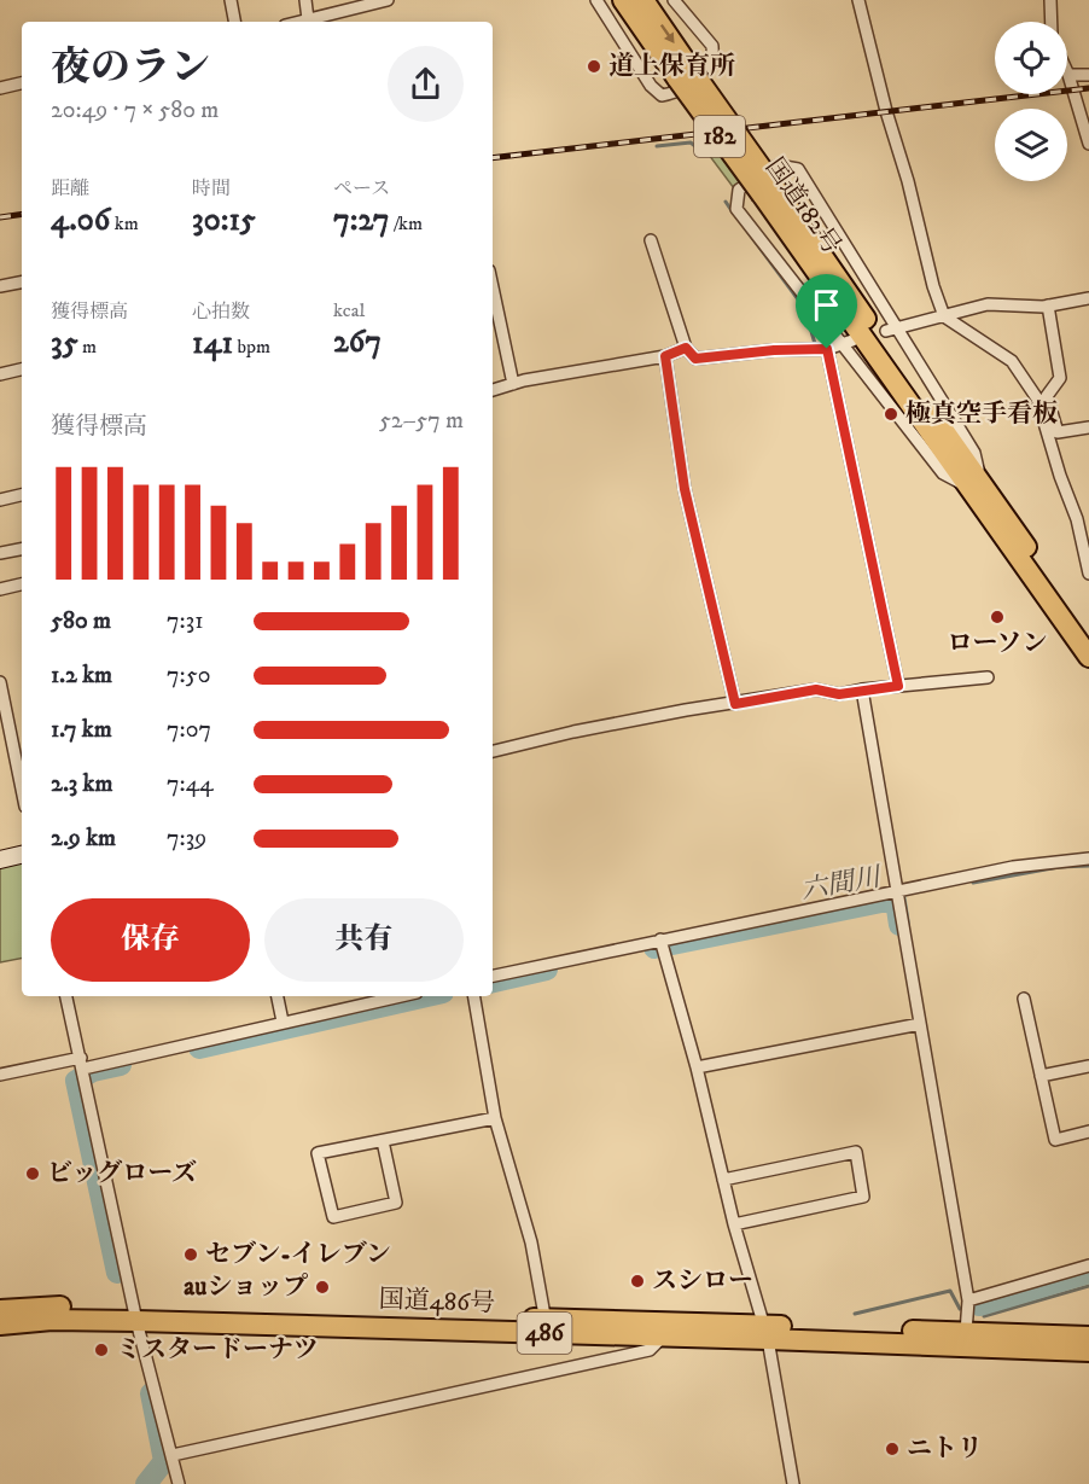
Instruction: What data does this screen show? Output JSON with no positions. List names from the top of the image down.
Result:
{
  "streets": {
    "highway": [
      "182",
      "国道182号",
      "国道486号",
      "486"
    ]
  },
  "water": ["六間川"],
  "places": [
    "道上保育所",
    "極真空手看板",
    "ローソン",
    "ビッグローズ",
    "セブン-イレブン",
    "スシロー",
    "auショップ",
    "ミスタードーナツ",
    "ニトリ"
  ],
  "page": {
    "heading": ["夜のラン", "20:49 · 7 × 580 m"],
    "stats": [
      ["距離", "4.06 km"],
      ["時間", "30:15"],
      ["ペース", "7:27 /km"],
      ["獲得標高", "35 m"],
      ["心拍数", "141 bpm"],
      ["kcal", "267"]
    ],
    "chart": ["獲得標高", "52–57 m"],
    "list": [
      {
        "name": "580 m",
        "note": "7:31"
      },
      {
        "name": "1.2 km",
        "note": "7:50"
      },
      {
        "name": "1.7 km",
        "note": "7:07"
      },
      {
        "name": "2.3 km",
        "note": "7:44"
      },
      {
        "name": "2.9 km",
        "note": "7:39"
      }
    ],
    "buttons": ["保存", "共有"]
  }
}
